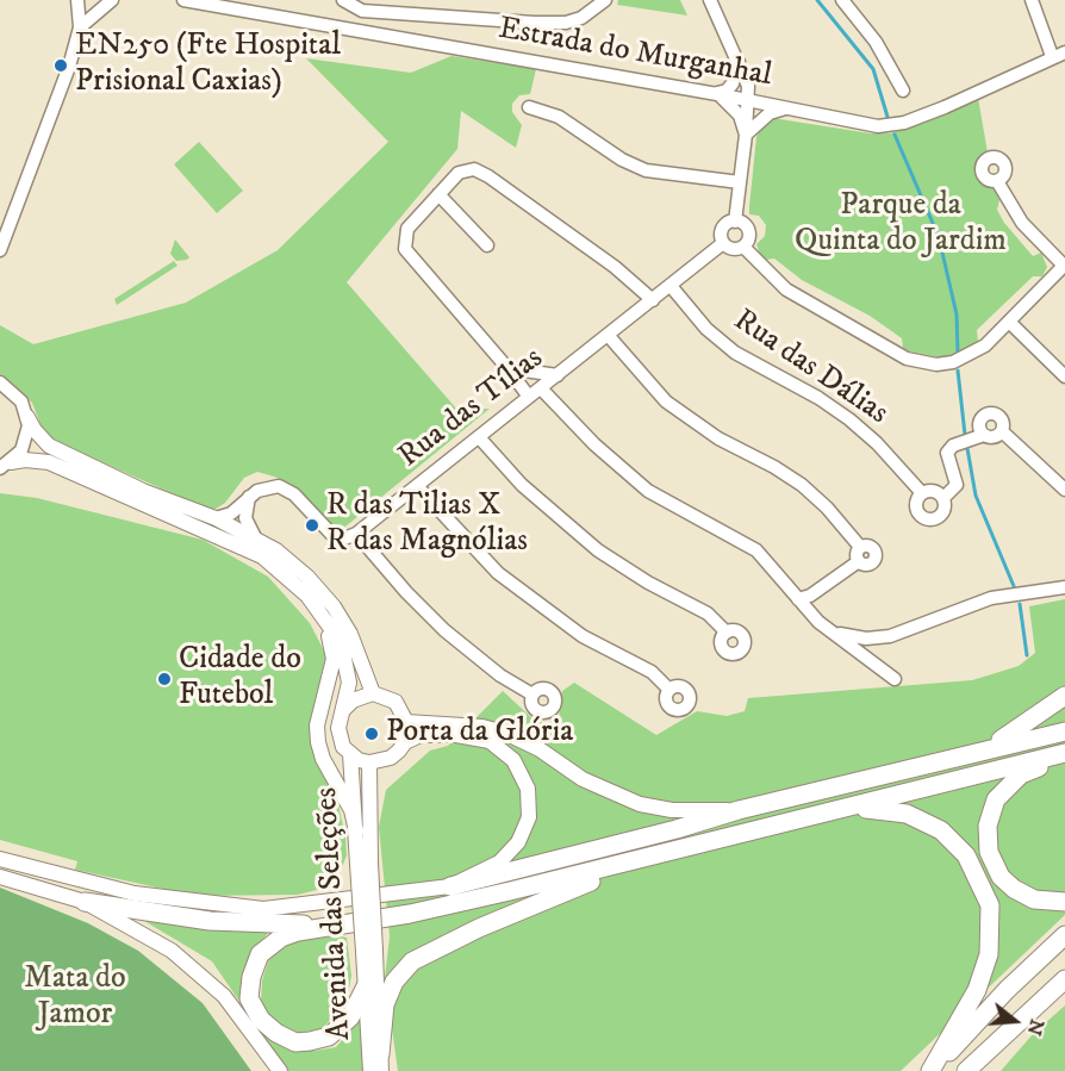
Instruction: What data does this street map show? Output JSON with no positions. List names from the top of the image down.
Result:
{
  "streets": {
    "main road": ["Avenida das Seleções"],
    "street": ["Estrada do Murganhal", "Rua das Dálias", "Rua das Tílias"]
  },
  "crossings": [
    ["Rua das Dálias", "Rua das Tílias"]
  ],
  "parks": ["Parque da Quinta do Jardim", "Mata do Jamor"],
  "places": [
    "EN250 (Fte Hospital Prisional Caxias)",
    "R das Tilias X R das Magnólias",
    "Cidade do Futebol",
    "Porta da Glória"
  ],
  "north": "right"
}
